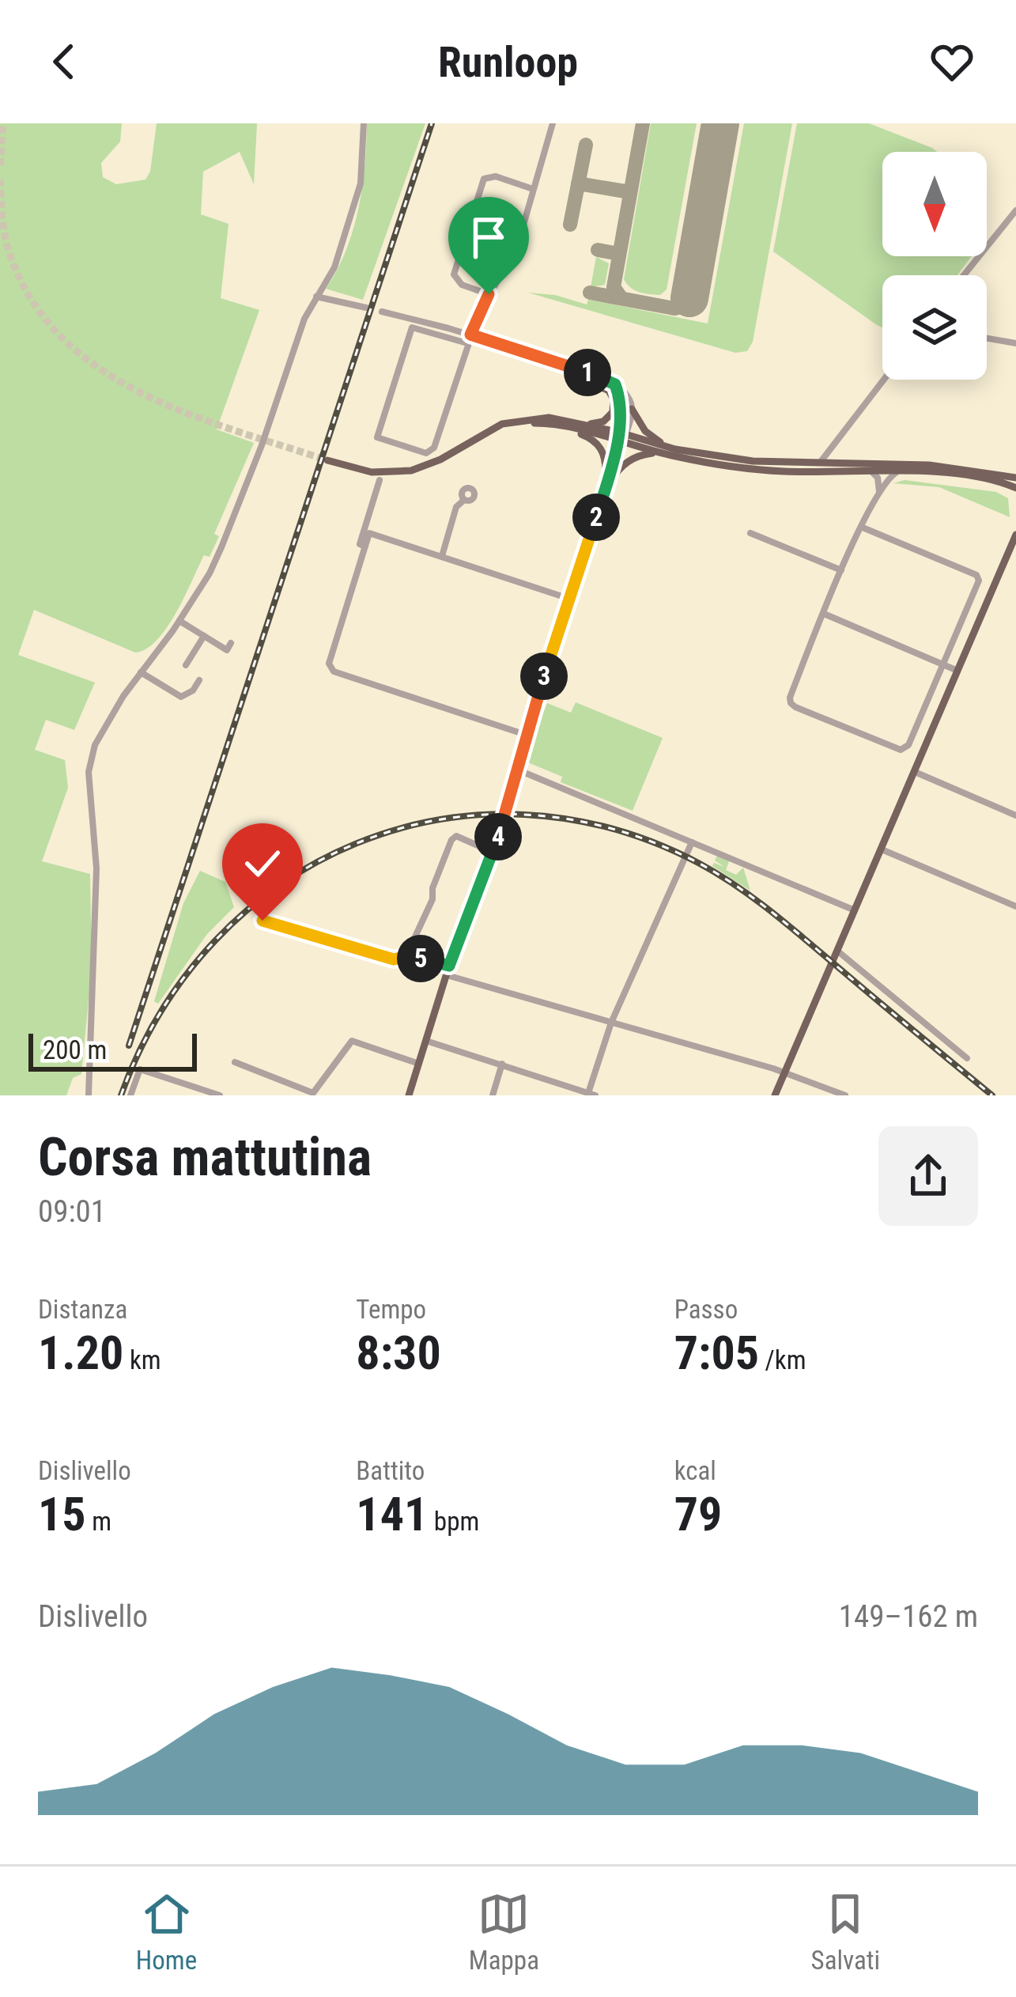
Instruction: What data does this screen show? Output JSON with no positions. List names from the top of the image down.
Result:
{
  "scale_bar": "200 m",
  "north": "bottom",
  "page": {
    "header": "Runloop",
    "pins": [
      "1",
      "2",
      "3",
      "4",
      "5"
    ],
    "scale": "200 m",
    "heading": ["Corsa mattutina", "09:01"],
    "stats": [
      ["Distanza", "1.20 km"],
      ["Tempo", "8:30"],
      ["Passo", "7:05 /km"],
      ["Dislivello", "15 m"],
      ["Battito", "141 bpm"],
      ["kcal", "79"]
    ],
    "chart": ["Dislivello", "149–162 m"],
    "tabs": ["Home", "Mappa", "Salvati"]
  }
}
